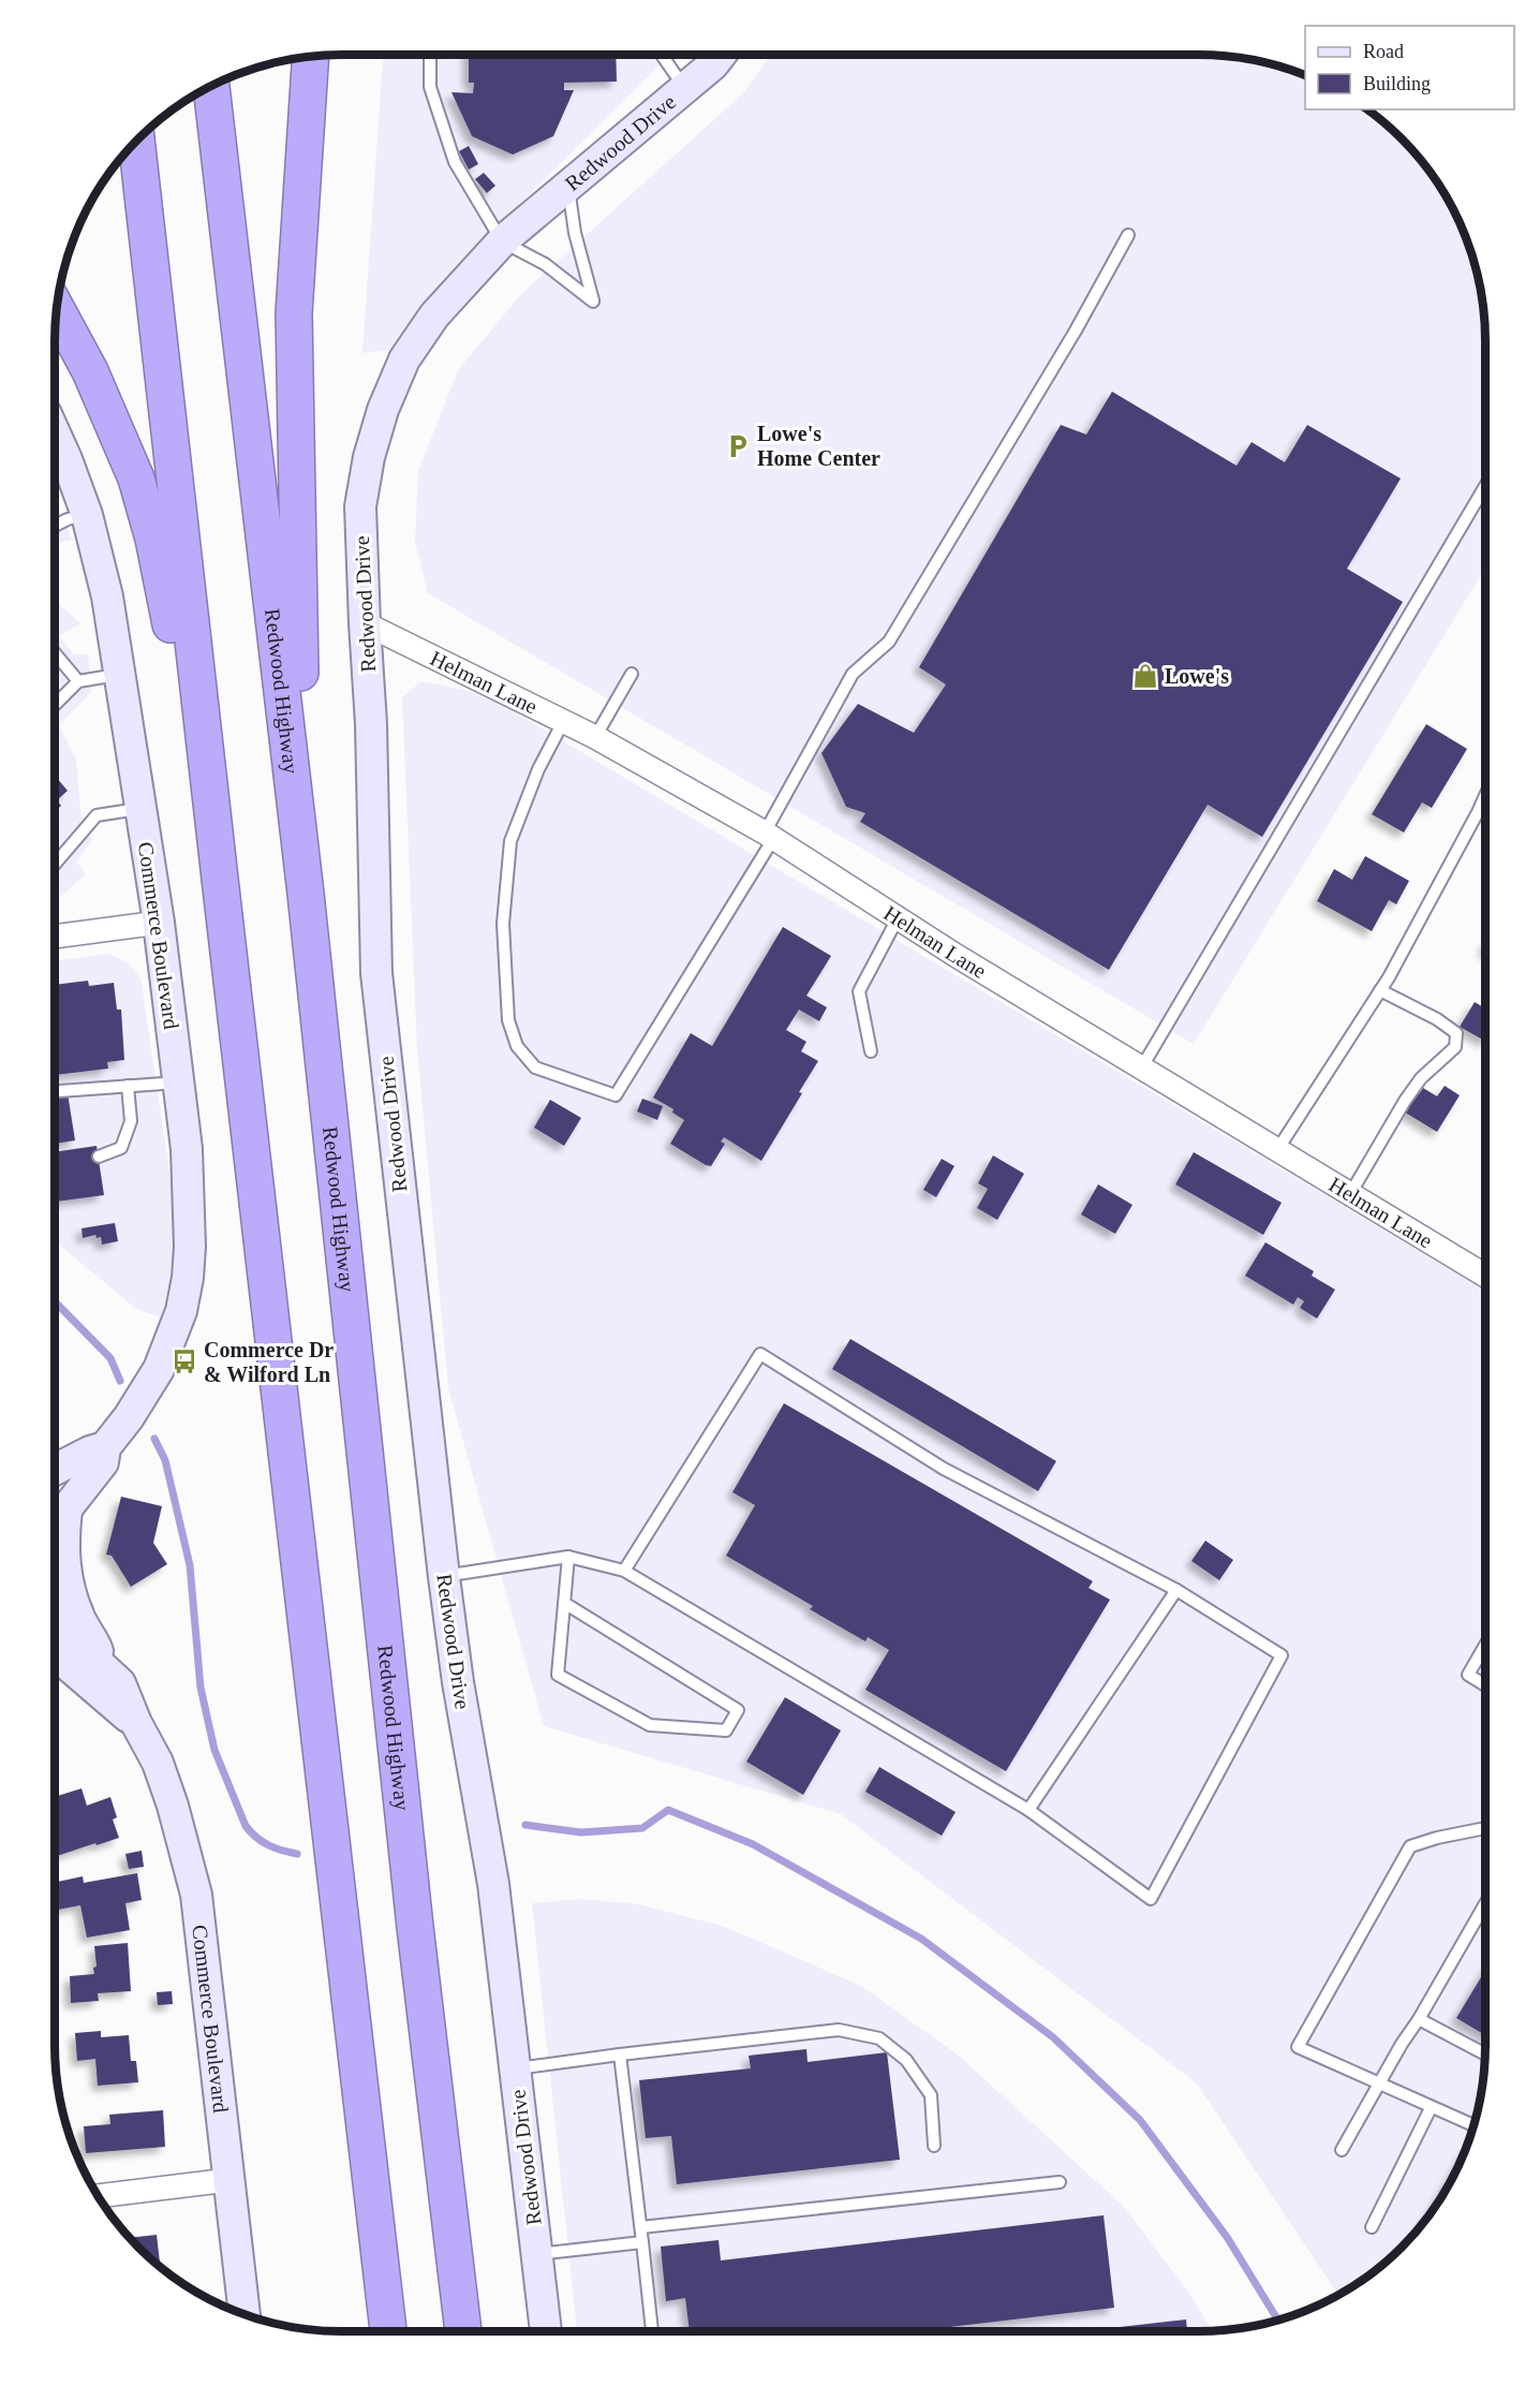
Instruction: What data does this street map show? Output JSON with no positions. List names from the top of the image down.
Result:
{
  "streets": {
    "highway": ["Redwood Highway"],
    "main road": ["Redwood Drive", "Commerce Boulevard"],
    "street": ["Helman Lane"]
  },
  "crossings": [
    ["Redwood Drive", "Helman Lane"]
  ],
  "places": {
    "parking": ["Lowe's Home Center"],
    "shop": ["Lowe's"],
    "bus stop": ["Commerce Dr & Wilford Ln"]
  },
  "legend": ["Road", "Building"]
}
